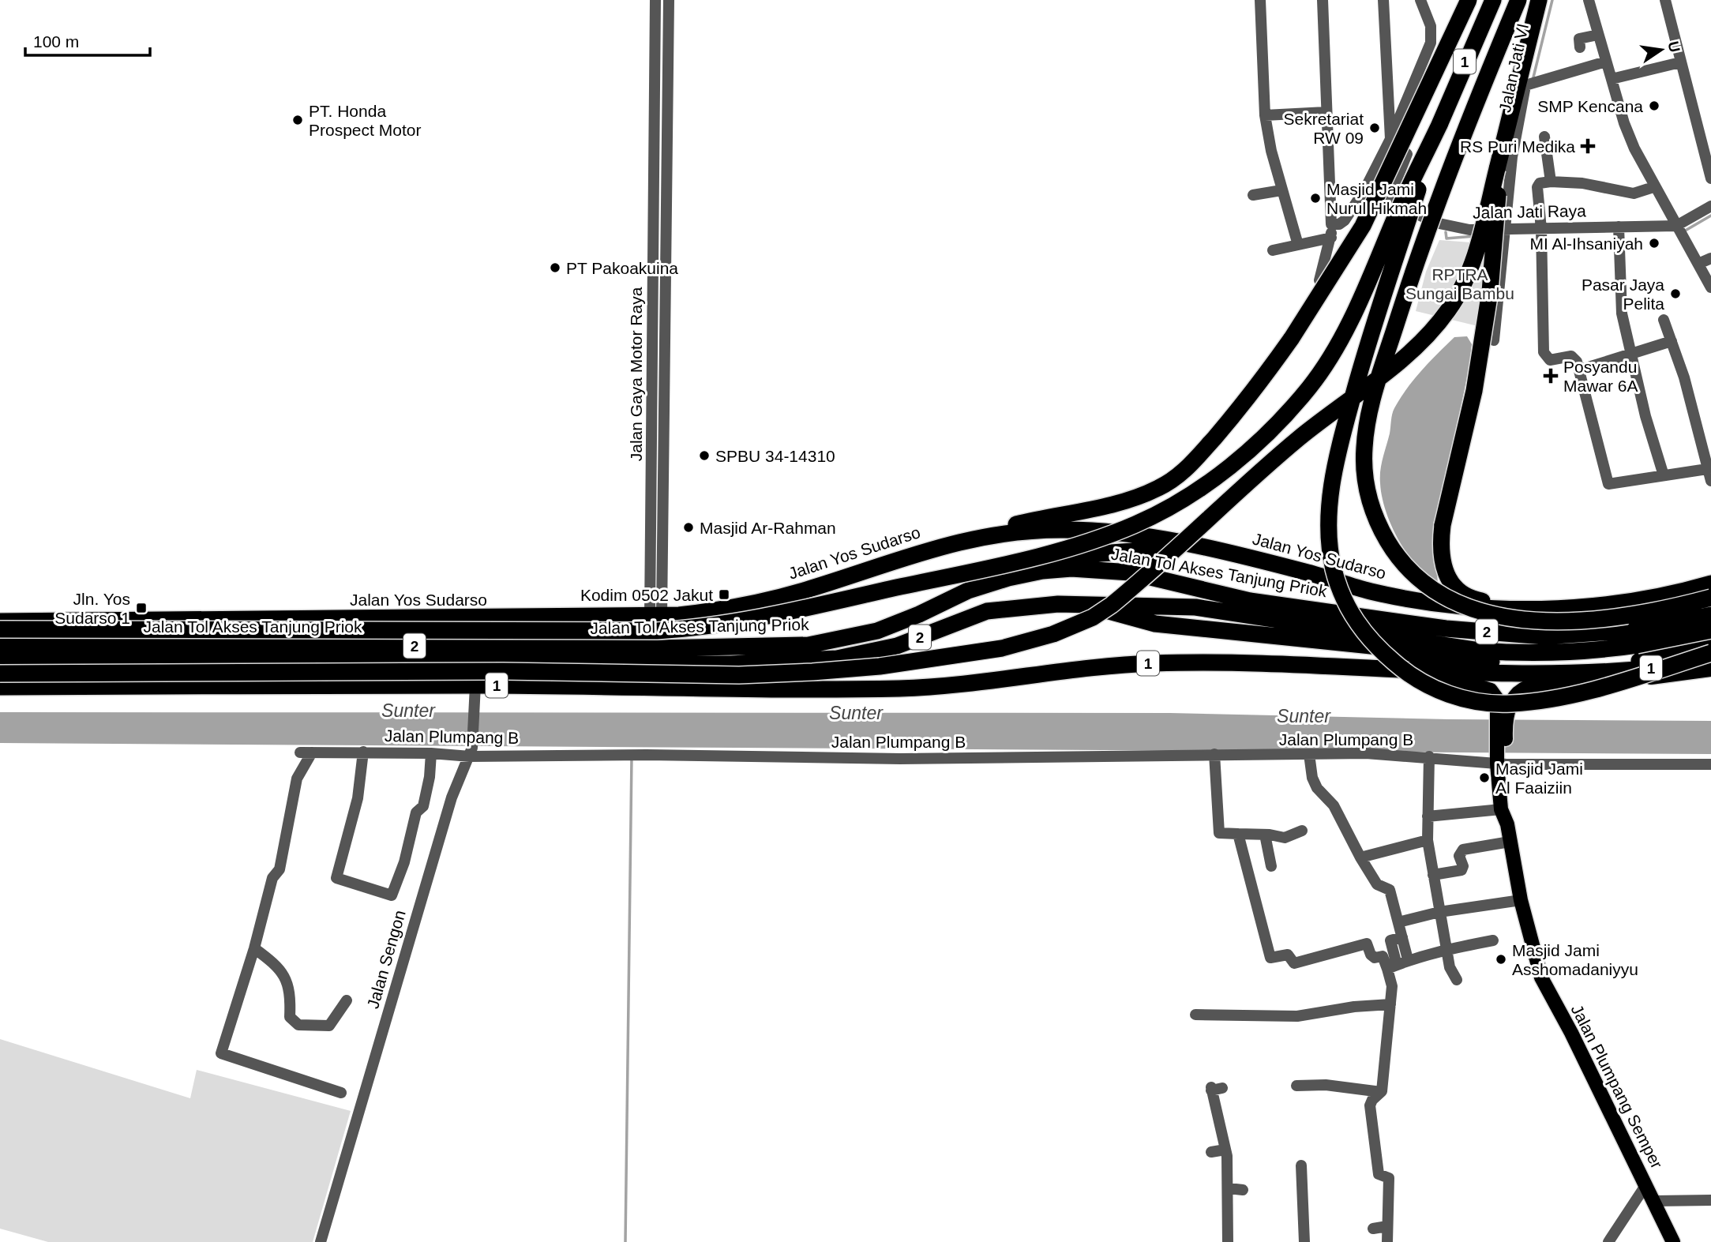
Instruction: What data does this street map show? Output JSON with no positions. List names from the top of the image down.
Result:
{
  "streets": {
    "highway": [
      "1",
      "Jalan Yos Sudarso",
      "Jalan Tol Akses Tanjung Priok",
      "2"
    ],
    "main road": ["Jalan Plumpang Semper"],
    "street": [
      "Jalan Jati VI",
      "Jalan Jati Raya",
      "Jalan Gaya Motor Raya",
      "Jalan Plumpang B",
      "Jalan Sengon"
    ]
  },
  "crossings": [
    ["1", "Jalan Sengon"],
    ["1", "Jalan Plumpang Semper"],
    ["Jalan Jati VI", "Jalan Jati Raya"],
    ["Jalan Gaya Motor Raya", "Jalan Yos Sudarso"],
    ["Jalan Plumpang B", "Jalan Sengon"],
    ["Jalan Plumpang B", "Jalan Plumpang Semper"]
  ],
  "water": ["Sunter"],
  "parks": ["RPTRA Sungai Bambu"],
  "places": {
    "other": [
      "SMP Kencana",
      "PT. Honda Prospect Motor",
      "Sekretariat RW 09",
      "Masjid Jami Nurul Hikmah",
      "MI Al-Ihsaniyah",
      "PT Pakoakuina",
      "Pasar Jaya Pelita",
      "SPBU 34-14310",
      "Masjid Ar-Rahman",
      "Masjid Jami Al Faaiziin",
      "Masjid Jami Asshomadaniyyu"
    ],
    "health": ["RS Puri Medika", "Posyandu Mawar 6A"],
    "transit": ["Kodim 0502 Jakut", "Jln. Yos Sudarso 1"]
  },
  "scale_bar": "100 m",
  "north": "right"
}
